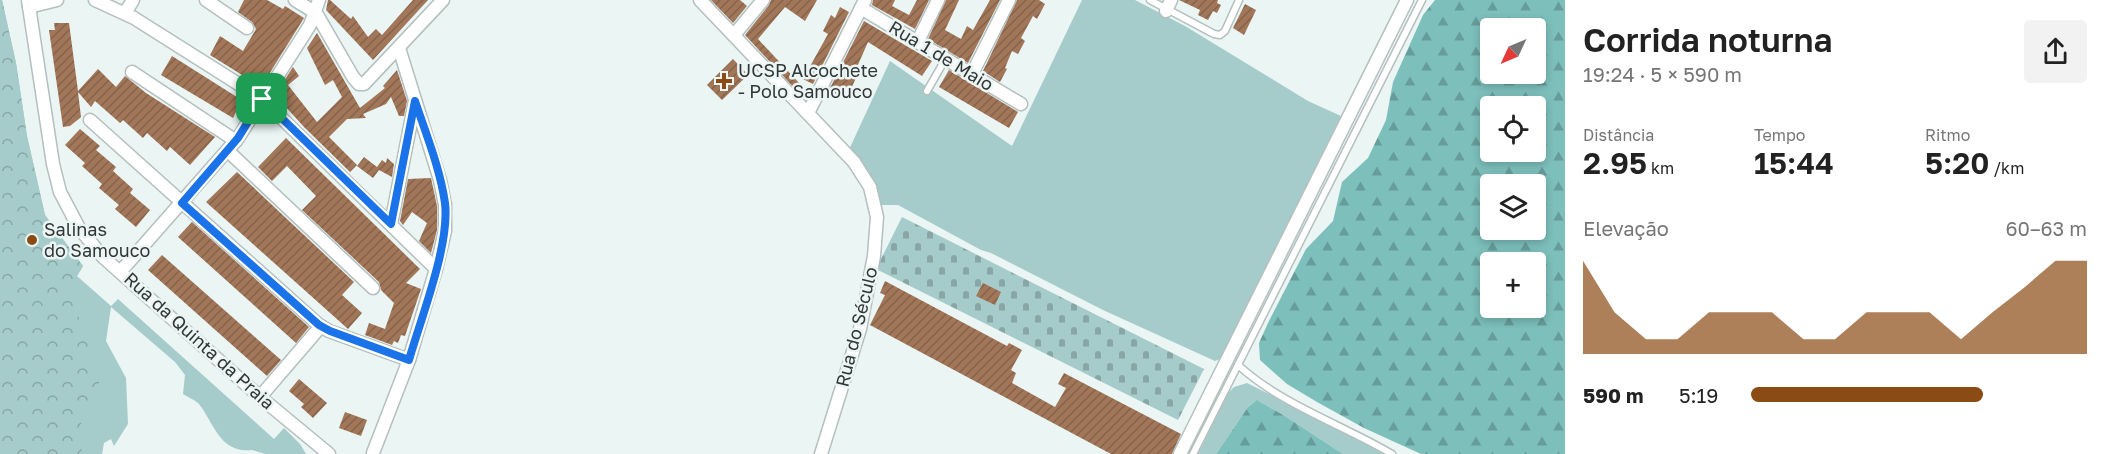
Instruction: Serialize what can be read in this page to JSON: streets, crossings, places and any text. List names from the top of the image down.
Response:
{
  "streets": {
    "street": ["Rua 1 de Maio", "Rua do Século", "Rua da Quinta da Praia"]
  },
  "places": {
    "health": ["UCSP Alcochete - Polo Samouco"],
    "other": ["Salinas do Samouco"]
  },
  "north": "bottom left",
  "page": {
    "heading": ["Corrida noturna", "19:24 · 5 × 590 m"],
    "map_buttons": "+",
    "stats": [
      ["Distância", "2.95 km"],
      ["Tempo", "15:44"],
      ["Ritmo", "5:20 /km"]
    ],
    "chart": ["Elevação", "60–63 m"],
    "list": [
      {
        "name": "590 m",
        "note": "5:19"
      }
    ]
  }
}
